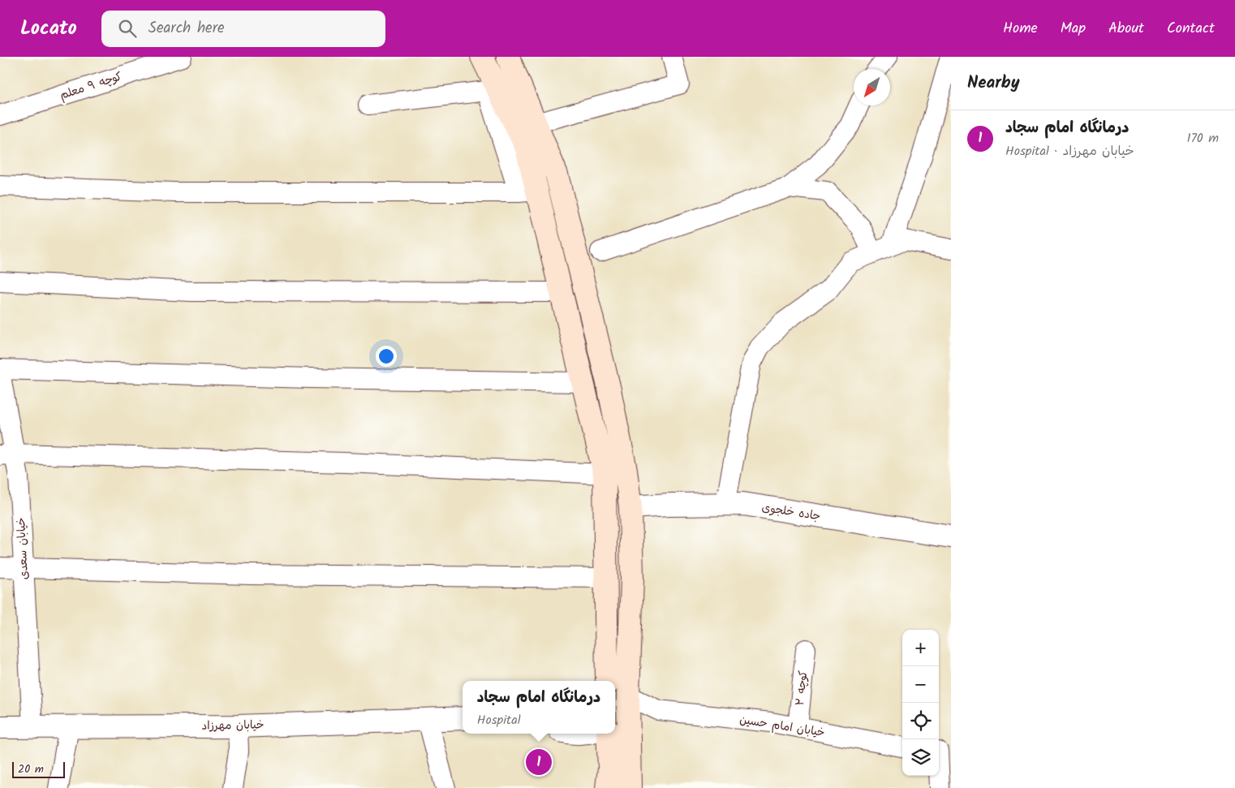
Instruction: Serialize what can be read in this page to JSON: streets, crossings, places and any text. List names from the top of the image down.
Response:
{
  "streets": {
    "street": [
      "کوچه ۹ معلم",
      "جاده خلجوی",
      "خیابان سعدی",
      "کوچه ۲",
      "خیابان مهرزاد",
      "خیابان امام حسین"
    ]
  },
  "crossings": [
    ["خیابان سعدی", "خیابان مهرزاد"],
    ["کوچه ۲", "خیابان امام حسین"]
  ],
  "scale_bar": "20 m",
  "north": "bottom left",
  "page": {
    "header": "Locato",
    "search": "Search here",
    "nav": [
      "Home",
      "Map",
      "About",
      "Contact"
    ],
    "heading": "Nearby",
    "list": [
      {
        "mark": "1",
        "name": "درمانگاه امام سجاد",
        "note": "Hospital · خیابان مهرزاد",
        "value": "170 m"
      }
    ],
    "map_buttons": ["+", "−"],
    "popup": ["درمانگاه امام سجاد", "Hospital"],
    "pins": "1",
    "scale": "20 m"
  }
}
